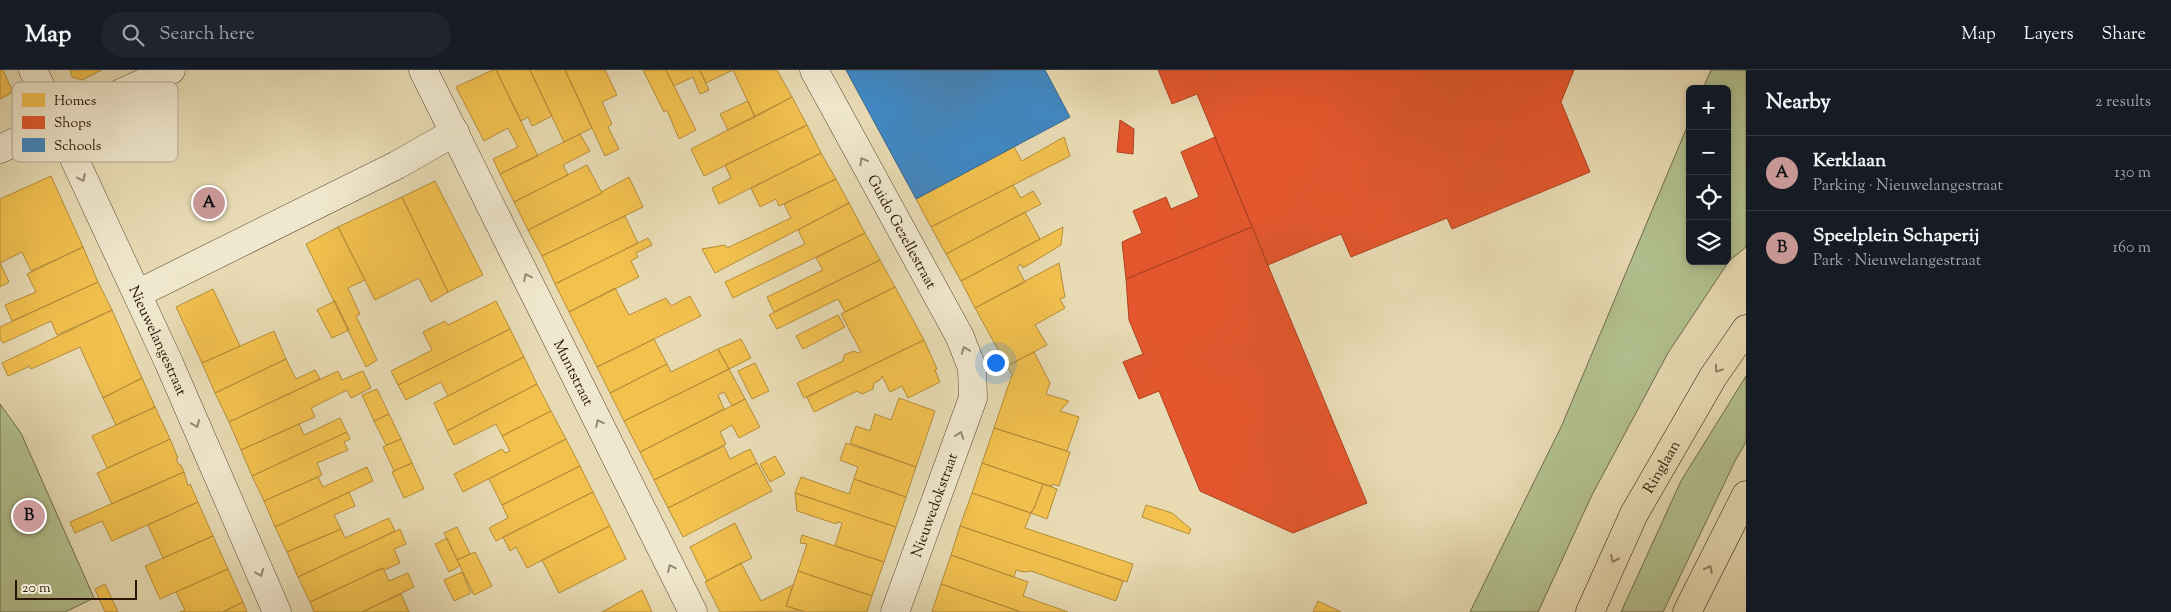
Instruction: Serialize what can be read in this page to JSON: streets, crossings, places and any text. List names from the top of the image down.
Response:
{
  "streets": {
    "main road": ["Ringlaan"],
    "street": [
      "Guido Gezellestraat",
      "Nieuwelangestraat",
      "Muntstraat",
      "Nieuwedokstraat"
    ]
  },
  "crossings": [
    ["Guido Gezellestraat", "Nieuwedokstraat"]
  ],
  "one_way": [
    "Guido Gezellestraat",
    "Nieuwelangestraat",
    "Muntstraat",
    "Nieuwedokstraat"
  ],
  "legend": ["Homes", "Shops", "Schools"],
  "scale_bar": "20 m",
  "page": {
    "header": "Map",
    "search": "Search here",
    "nav": ["Map", "Layers", "Share"],
    "heading": ["Nearby", "2 results"],
    "map_buttons": ["+", "−"],
    "list": [
      {
        "mark": "A",
        "name": "Kerklaan",
        "note": "Parking · Nieuwelangestraat",
        "value": "130 m"
      },
      {
        "mark": "B",
        "name": "Speelplein Schaperij",
        "note": "Park · Nieuwelangestraat",
        "value": "160 m"
      }
    ],
    "pins": ["A", "B"],
    "scale": "20 m"
  }
}
